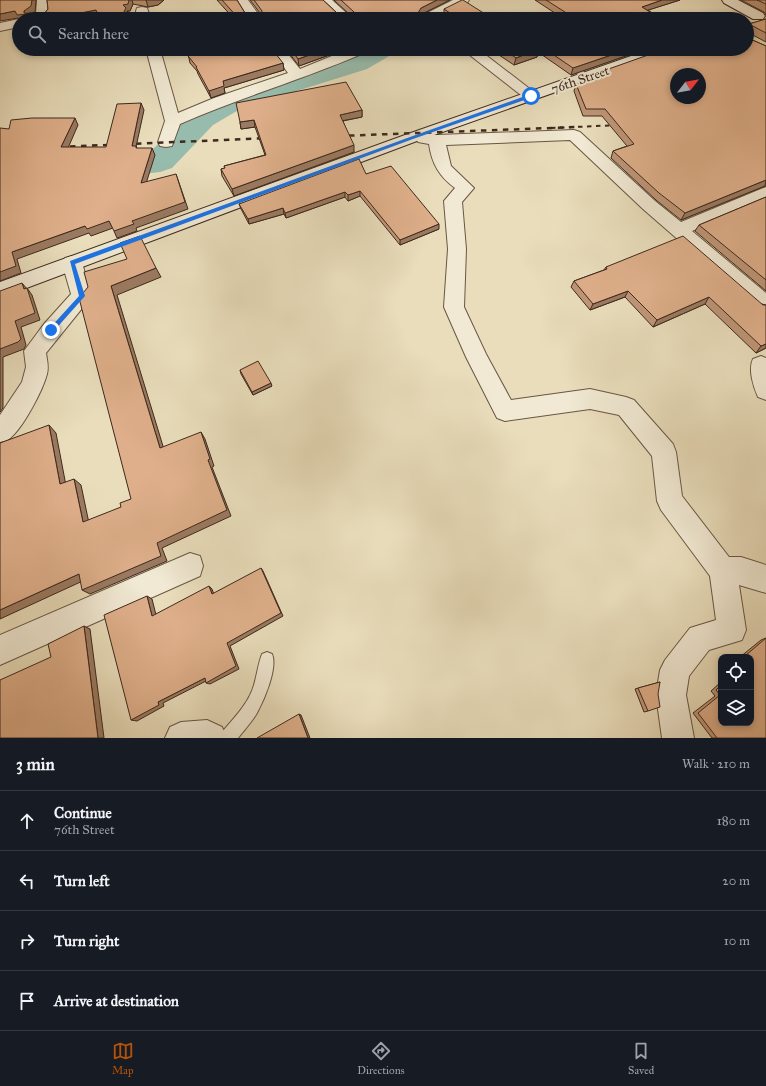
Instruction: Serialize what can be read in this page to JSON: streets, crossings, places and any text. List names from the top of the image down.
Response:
{
  "streets": {
    "street": ["76th Street"]
  },
  "north": "top right",
  "page": {
    "search": "Search here",
    "heading": ["3 min", "Walk · 210 m"],
    "list": [
      ["Continue", "76th Street", "180 m"],
      ["Turn left", "20 m"],
      ["Turn right", "10 m"],
      "Arrive at destination"
    ],
    "nav": ["Map", "Directions", "Saved"]
  }
}
